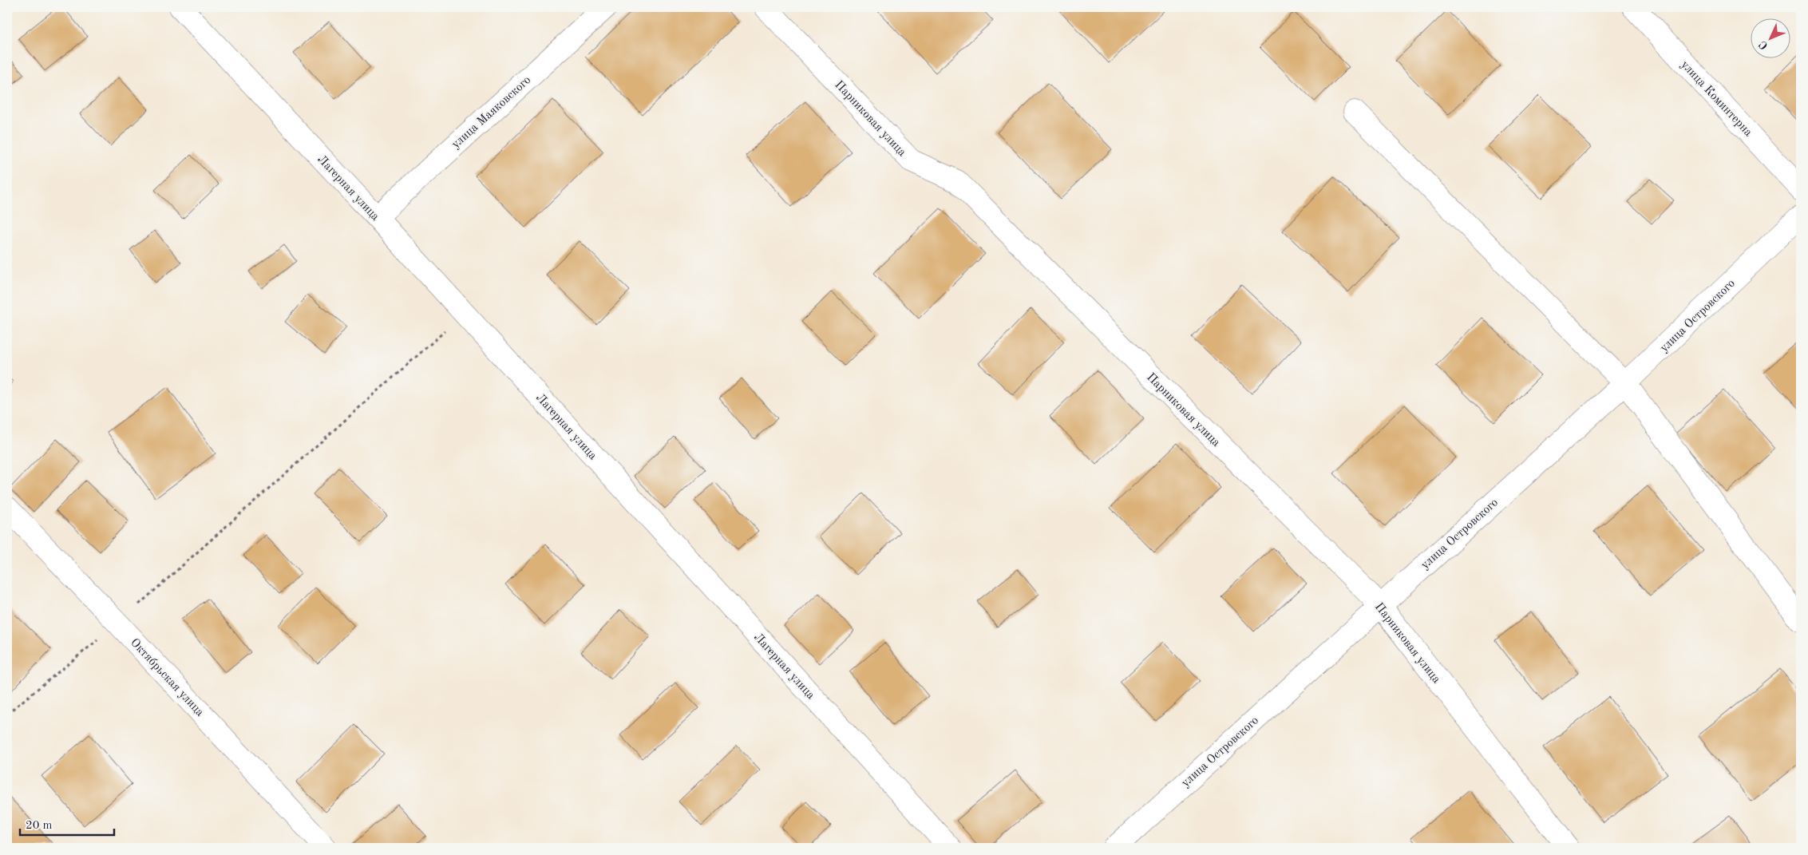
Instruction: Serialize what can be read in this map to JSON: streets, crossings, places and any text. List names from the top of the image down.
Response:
{
  "streets": {
    "street": [
      "улица Коминтерна",
      "улица Маяковского",
      "Парниковая улица",
      "Лагерная улица",
      "улица Островского",
      "Октябрьская улица"
    ]
  },
  "crossings": [
    ["улица Маяковского", "Лагерная улица"],
    ["Парниковая улица", "улица Островского"]
  ],
  "scale_bar": "20 m",
  "north": "bottom left"
}
